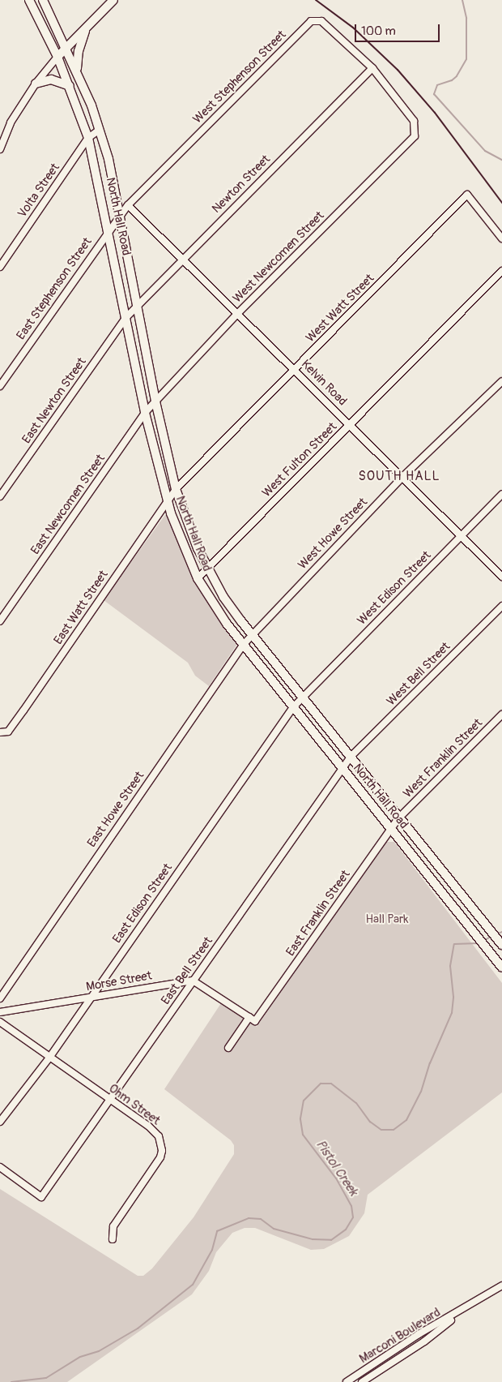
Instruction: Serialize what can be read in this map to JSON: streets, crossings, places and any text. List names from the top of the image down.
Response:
{
  "streets": {
    "main road": ["North Hall Road"],
    "street": [
      "West Stephenson Street",
      "Newton Street",
      "Volta Street",
      "West Newcomen Street",
      "East Stephenson Street",
      "West Watt Street",
      "Kelvin Road",
      "East Newton Street",
      "West Fulton Street",
      "East Newcomen Street",
      "West Howe Street",
      "West Edison Street",
      "East Watt Street",
      "West Bell Street",
      "West Franklin Street",
      "East Howe Street",
      "East Edison Street",
      "East Franklin Street",
      "East Bell Street",
      "Morse Street",
      "Ohm Street",
      "Marconi Boulevard"
    ]
  },
  "crossings": [
    ["West Stephenson Street", "Newton Street"],
    ["West Stephenson Street", "West Newcomen Street"],
    ["West Stephenson Street", "East Stephenson Street"],
    ["West Stephenson Street", "Kelvin Road"],
    ["Newton Street", "North Hall Road"],
    ["Newton Street", "Kelvin Road"],
    ["Newton Street", "East Newton Street"],
    ["Volta Street", "North Hall Road"],
    ["North Hall Road", "West Newcomen Street"],
    ["North Hall Road", "East Stephenson Street"],
    ["North Hall Road", "West Watt Street"],
    ["North Hall Road", "East Newton Street"],
    ["North Hall Road", "West Fulton Street"],
    ["North Hall Road", "East Newcomen Street"],
    ["North Hall Road", "West Howe Street"],
    ["North Hall Road", "West Edison Street"],
    ["North Hall Road", "East Watt Street"],
    ["North Hall Road", "West Bell Street"],
    ["North Hall Road", "West Franklin Street"],
    ["North Hall Road", "East Howe Street"],
    ["North Hall Road", "East Edison Street"],
    ["North Hall Road", "East Franklin Street"],
    ["North Hall Road", "East Bell Street"],
    ["West Newcomen Street", "Kelvin Road"],
    ["West Newcomen Street", "East Newcomen Street"],
    ["East Stephenson Street", "Kelvin Road"],
    ["West Watt Street", "Kelvin Road"],
    ["West Watt Street", "East Watt Street"],
    ["Kelvin Road", "West Fulton Street"],
    ["Kelvin Road", "West Howe Street"],
    ["Kelvin Road", "West Edison Street"],
    ["West Howe Street", "East Howe Street"],
    ["West Edison Street", "East Edison Street"],
    ["West Bell Street", "East Bell Street"],
    ["West Franklin Street", "East Franklin Street"],
    ["East Edison Street", "Morse Street"],
    ["East Edison Street", "Ohm Street"],
    ["East Bell Street", "Morse Street"],
    ["East Bell Street", "Ohm Street"]
  ],
  "districts": ["SOUTH HALL"],
  "water": ["Pistol Creek"],
  "parks": ["Hall Park"],
  "scale_bar": "100 m"
}
